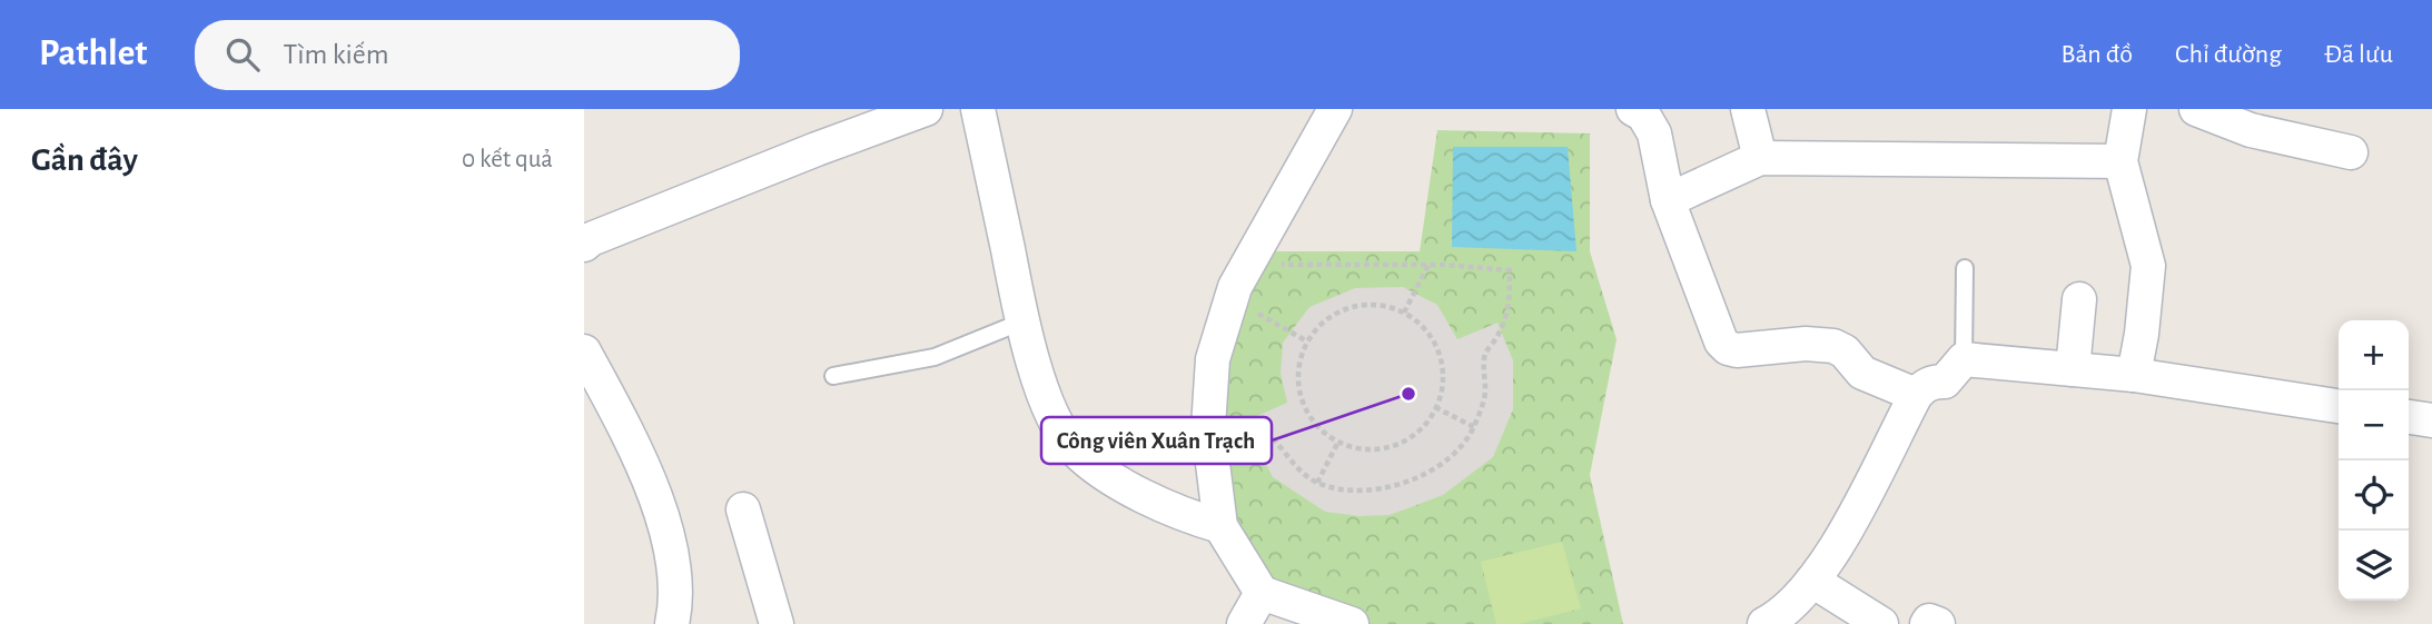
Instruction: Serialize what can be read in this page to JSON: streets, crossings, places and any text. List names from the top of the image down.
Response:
{
  "places": ["Công viên Xuân Trạch"],
  "page": {
    "header": "Pathlet",
    "search": "Tìm kiếm",
    "nav": ["Bản đồ", "Chỉ đường", "Đã lưu"],
    "heading": ["Gần đây", "0 kết quả"],
    "map_buttons": ["+", "−"]
  }
}
